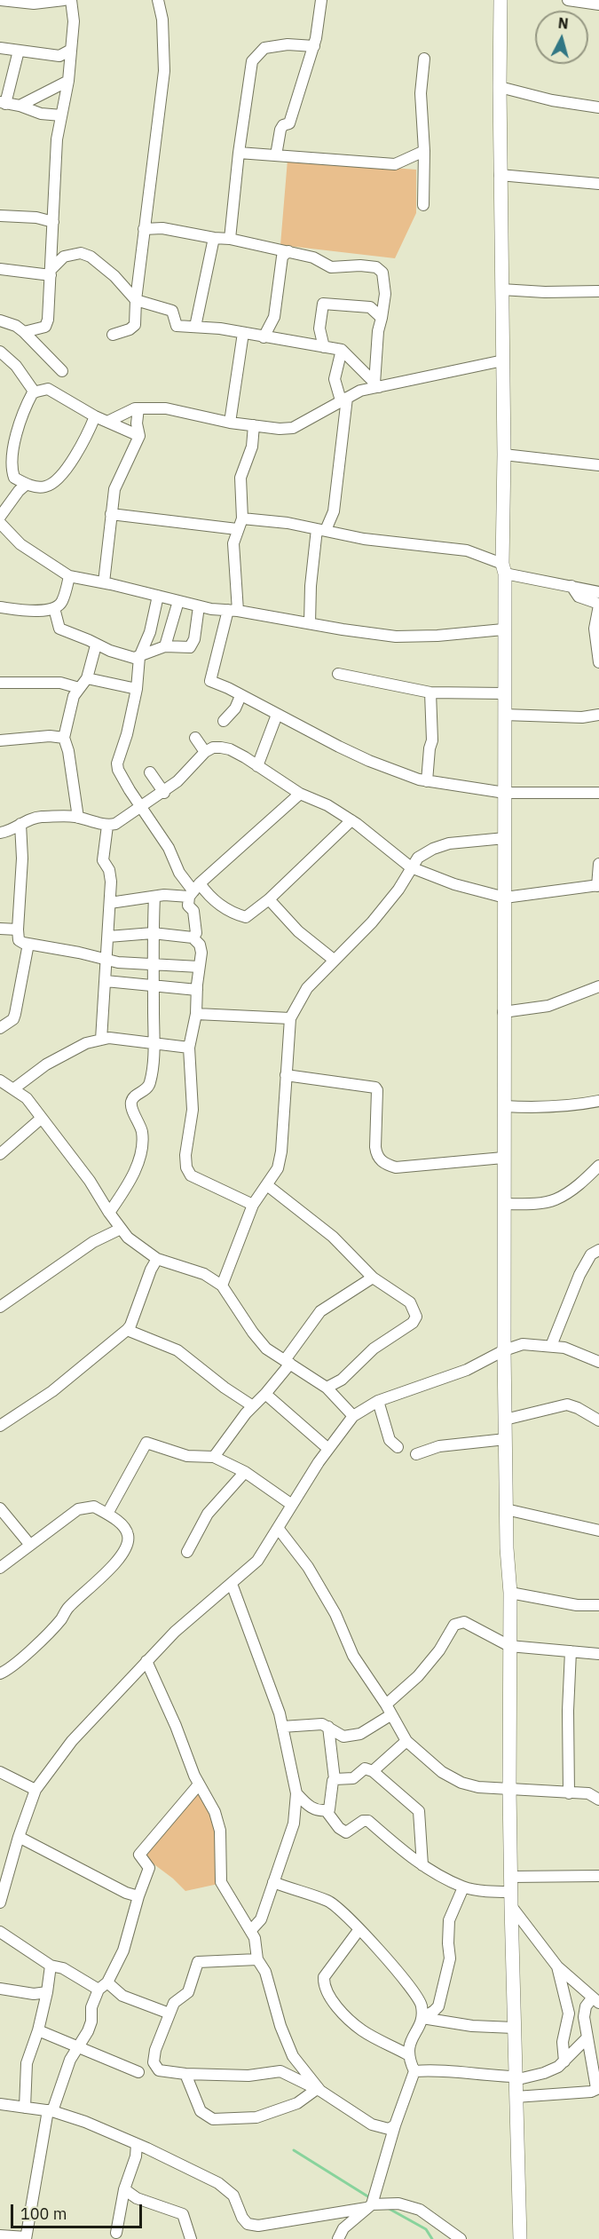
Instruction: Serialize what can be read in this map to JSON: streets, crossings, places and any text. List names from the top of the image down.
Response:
{
  "scale_bar": "100 m",
  "north": "top"
}
